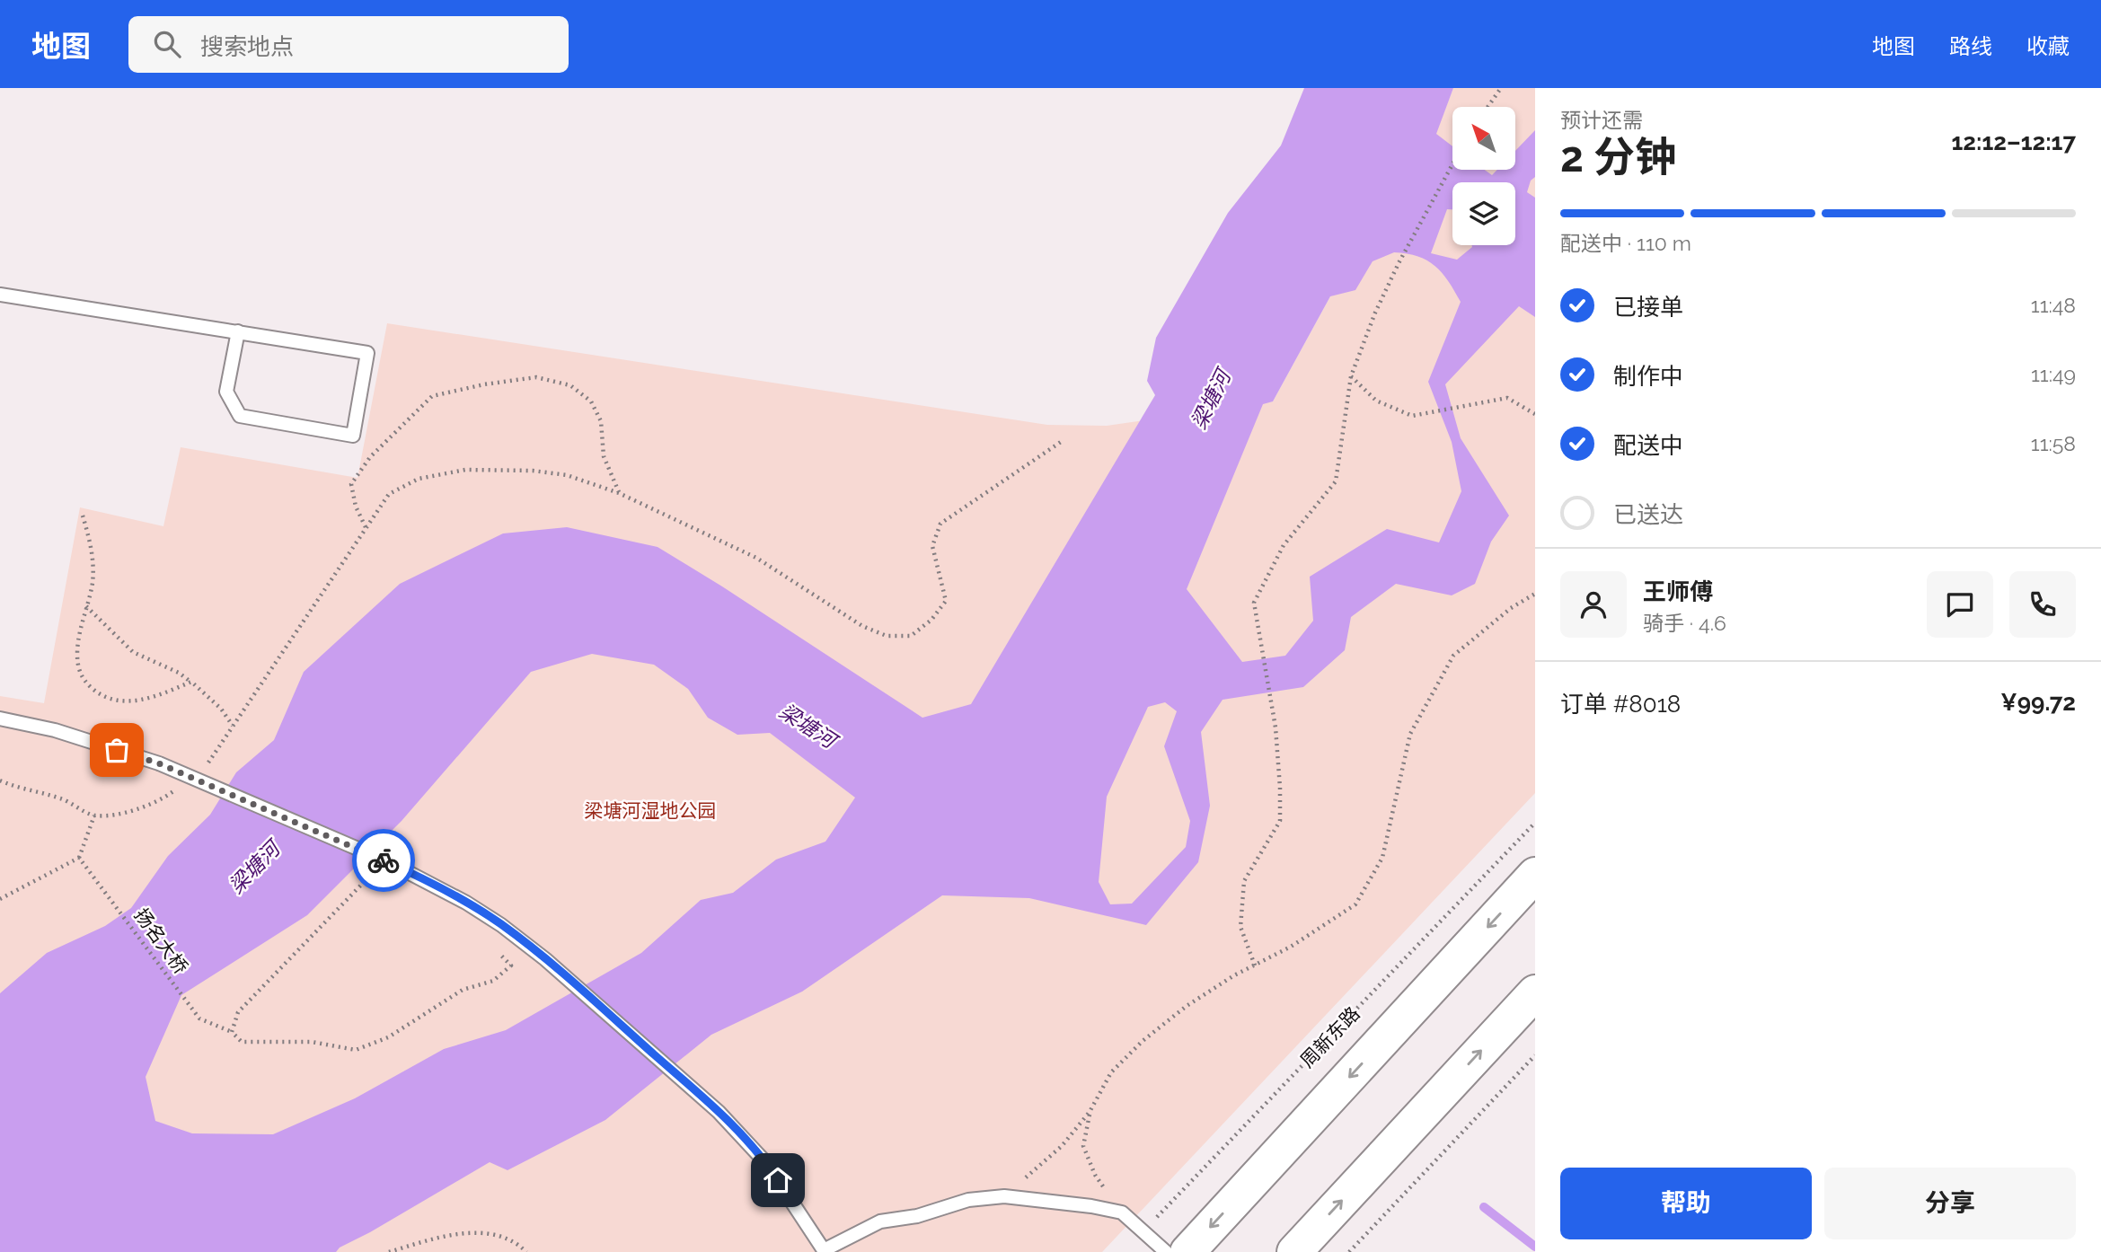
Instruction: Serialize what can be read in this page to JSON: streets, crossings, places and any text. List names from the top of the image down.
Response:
{
  "streets": {
    "path": ["扬名大桥", "周新东路"]
  },
  "water": ["梁塘河"],
  "parks": ["梁塘河湿地公园"],
  "north": "top left",
  "page": {
    "header": "地图",
    "search": "搜索地点",
    "nav": ["地图", "路线", "收藏"],
    "heading": ["2 分钟", "预计还需", "12:12–12:17"],
    "panel": [
      "王师傅",
      "骑手 · 4.6",
      "订单 #8018",
      "¥99.72"
    ],
    "bar": "配送中 · 110 m",
    "list": [
      ["已接单", "11:48"],
      ["制作中", "11:49"],
      ["配送中", "11:58"],
      "已送达"
    ],
    "buttons": ["帮助", "分享"]
  }
}
